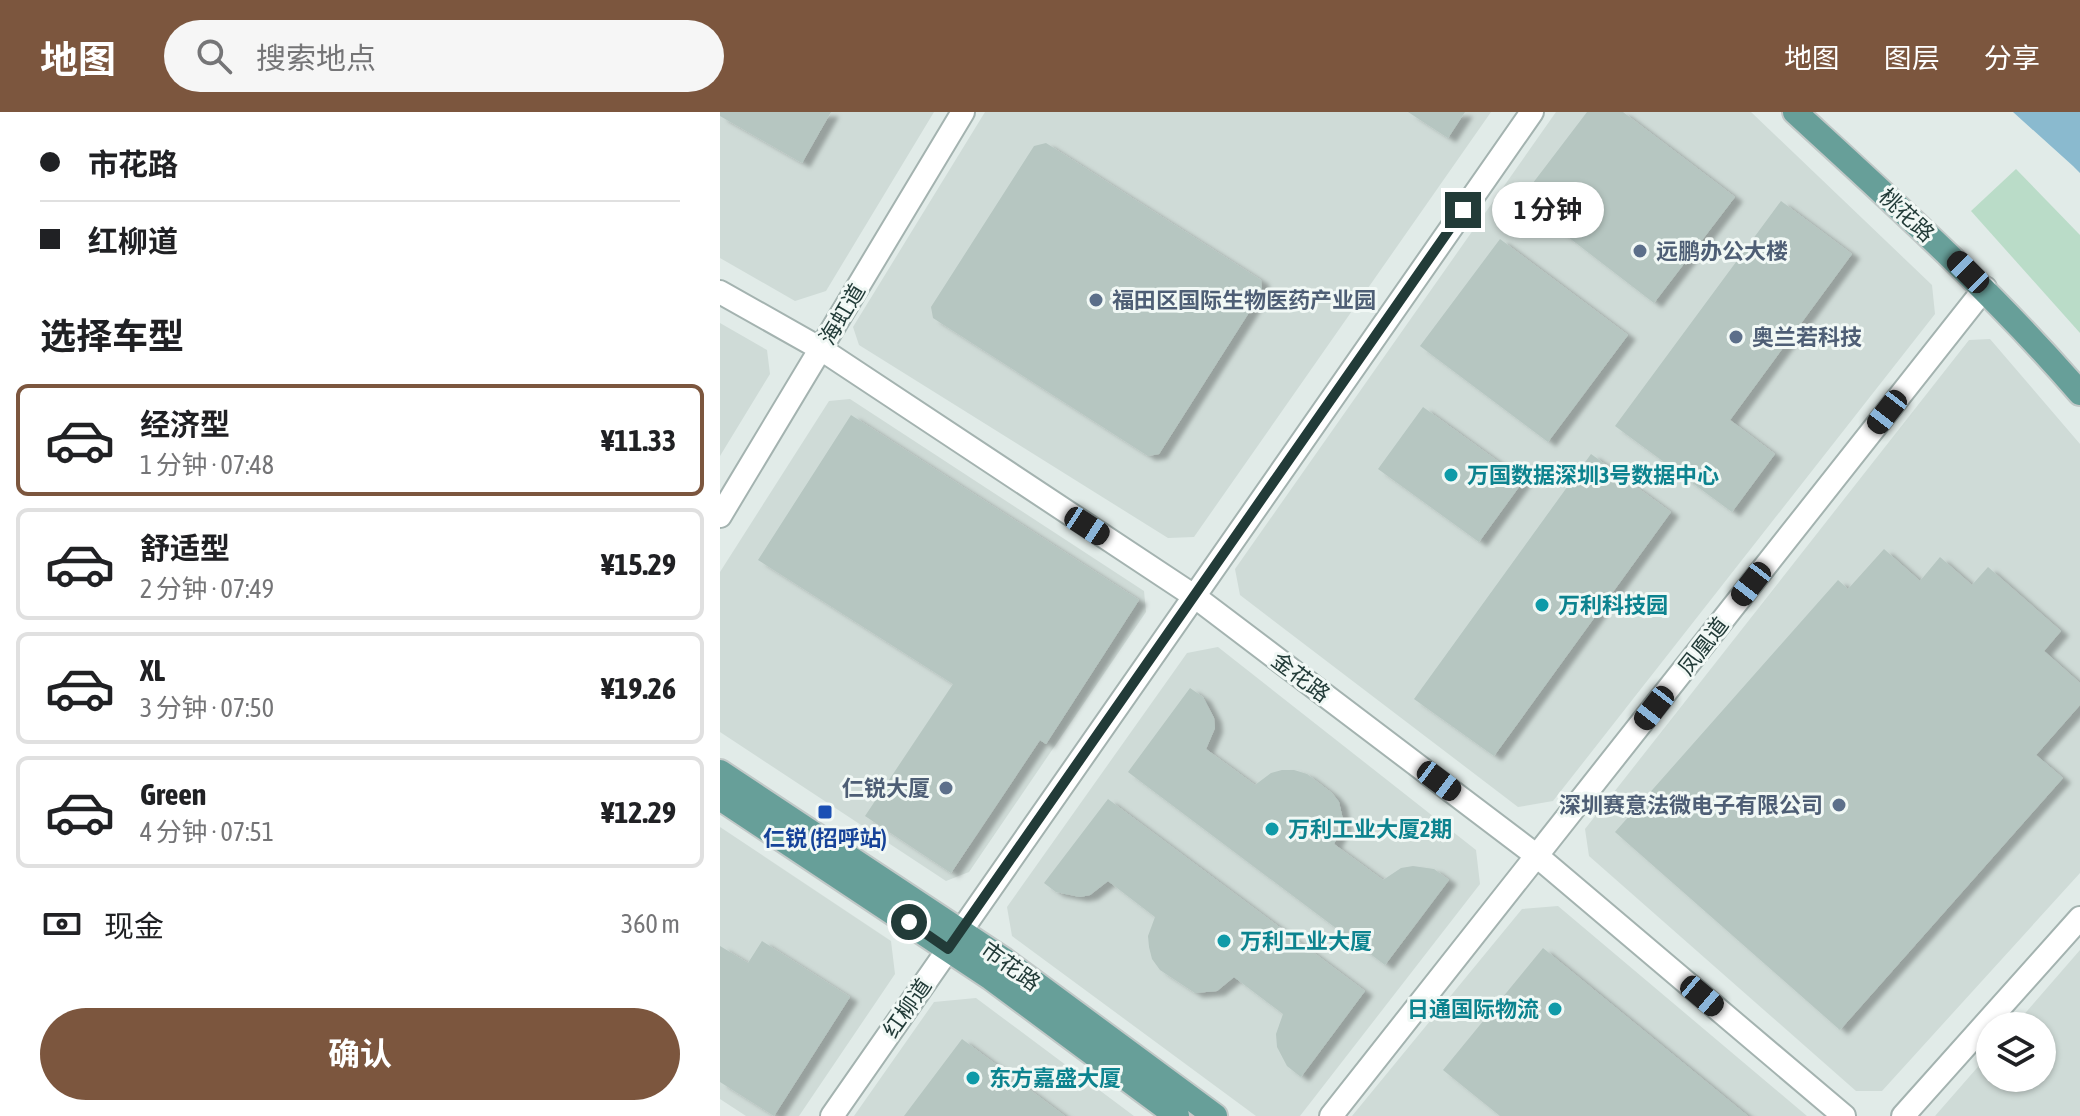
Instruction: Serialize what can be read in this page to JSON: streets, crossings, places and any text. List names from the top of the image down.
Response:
{
  "streets": {
    "main road": ["桃花路", "市花路"],
    "street": [
      "海虹道",
      "凤凰道",
      "金花路",
      "红柳道"
    ]
  },
  "crossings": [
    ["桃花路", "凤凰道"],
    ["海虹道", "金花路"],
    ["凤凰道", "金花路"],
    ["金花路", "红柳道"],
    ["市花路", "红柳道"]
  ],
  "places": {
    "other": [
      "远鹏办公大楼",
      "福田区国际生物医药产业园",
      "奥兰若科技",
      "万国数据深圳3号数据中心",
      "万利科技园",
      "仁锐大厦",
      "深圳赛意法微电子有限公司",
      "万利工业大厦2期",
      "万利工业大厦",
      "日通国际物流",
      "东方嘉盛大厦"
    ],
    "transit": ["仁锐 (招呼站)"]
  },
  "page": {
    "header": "地图",
    "search": "搜索地点",
    "nav": ["地图", "图层", "分享"],
    "banner": ["市花路", "红柳道"],
    "bubble": "1 分钟",
    "heading": "选择车型",
    "list": [
      {
        "name": "经济型",
        "note": "1 分钟 · 07:48",
        "value": "¥11.33"
      },
      {
        "name": "舒适型",
        "note": "2 分钟 · 07:49",
        "value": "¥15.29"
      },
      {
        "name": "XL",
        "note": "3 分钟 · 07:50",
        "value": "¥19.26"
      },
      {
        "name": "Green",
        "note": "4 分钟 · 07:51",
        "value": "¥12.29"
      }
    ],
    "pay": ["现金", "360 m"],
    "buttons": "确认"
  }
}
